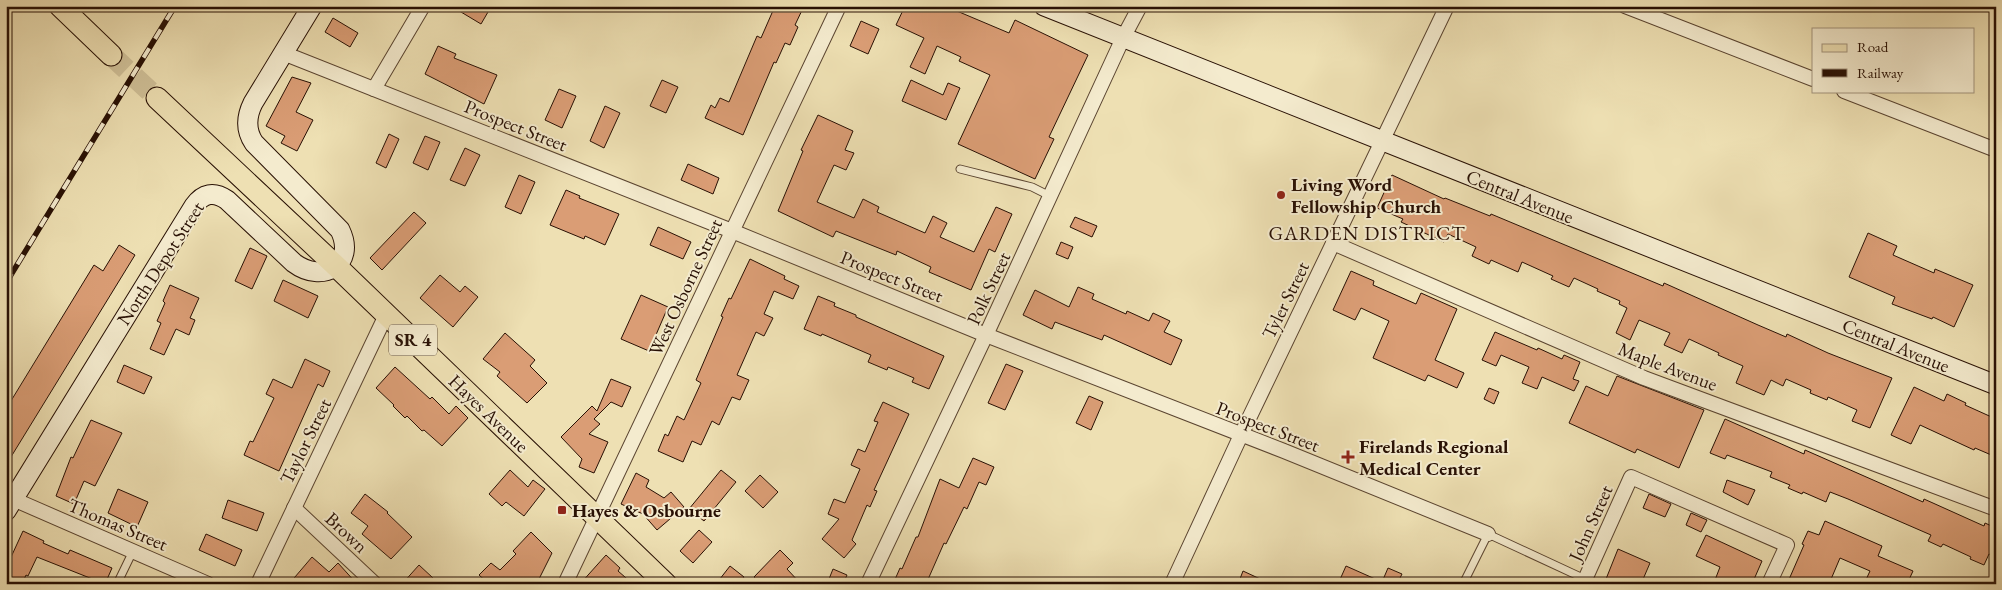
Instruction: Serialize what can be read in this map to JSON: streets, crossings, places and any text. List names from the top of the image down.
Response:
{
  "streets": {
    "main road": ["SR 4", "Hayes Avenue"],
    "street": [
      "Prospect Street",
      "Central Avenue",
      "North Depot Street",
      "West Osborne Street",
      "Polk Street",
      "Tyler Street",
      "Maple Avenue",
      "Taylor Street",
      "John Street",
      "Thomas Street",
      "Brown"
    ]
  },
  "crossings": [
    ["Prospect Street", "West Osborne Street"],
    ["Prospect Street", "Polk Street"],
    ["Prospect Street", "Tyler Street"],
    ["Central Avenue", "Polk Street"],
    ["Central Avenue", "Tyler Street"],
    ["North Depot Street", "Hayes Avenue"],
    ["North Depot Street", "Thomas Street"],
    ["West Osborne Street", "Hayes Avenue"],
    ["Tyler Street", "Maple Avenue"],
    ["Hayes Avenue", "Taylor Street"],
    ["Taylor Street", "Brown"]
  ],
  "districts": ["GARDEN DISTRICT"],
  "places": {
    "other": ["Living Word Fellowship Church"],
    "health": ["Firelands Regional Medical Center"],
    "transit": ["Hayes & Osbourne"]
  },
  "legend": ["Road", "Railway"]
}
